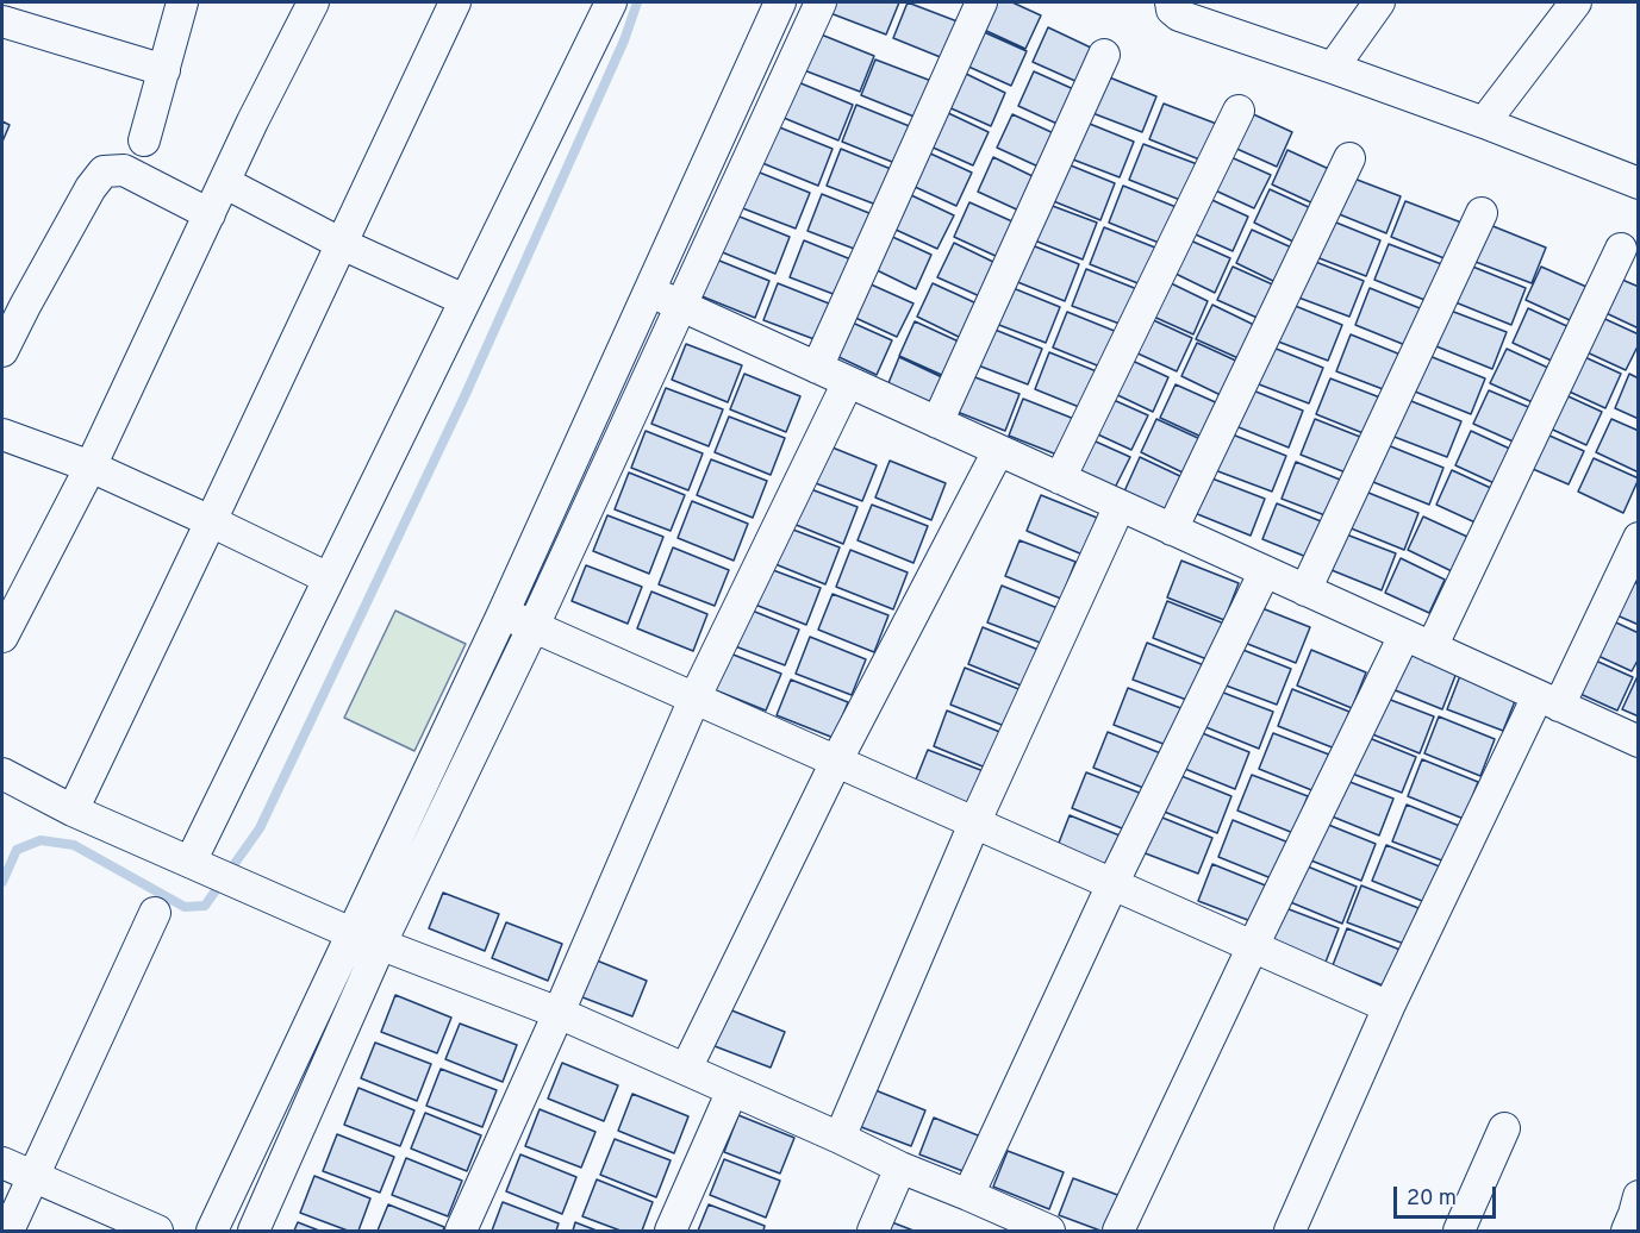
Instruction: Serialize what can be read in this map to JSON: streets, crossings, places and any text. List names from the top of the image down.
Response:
{
  "scale_bar": "20 m"
}
